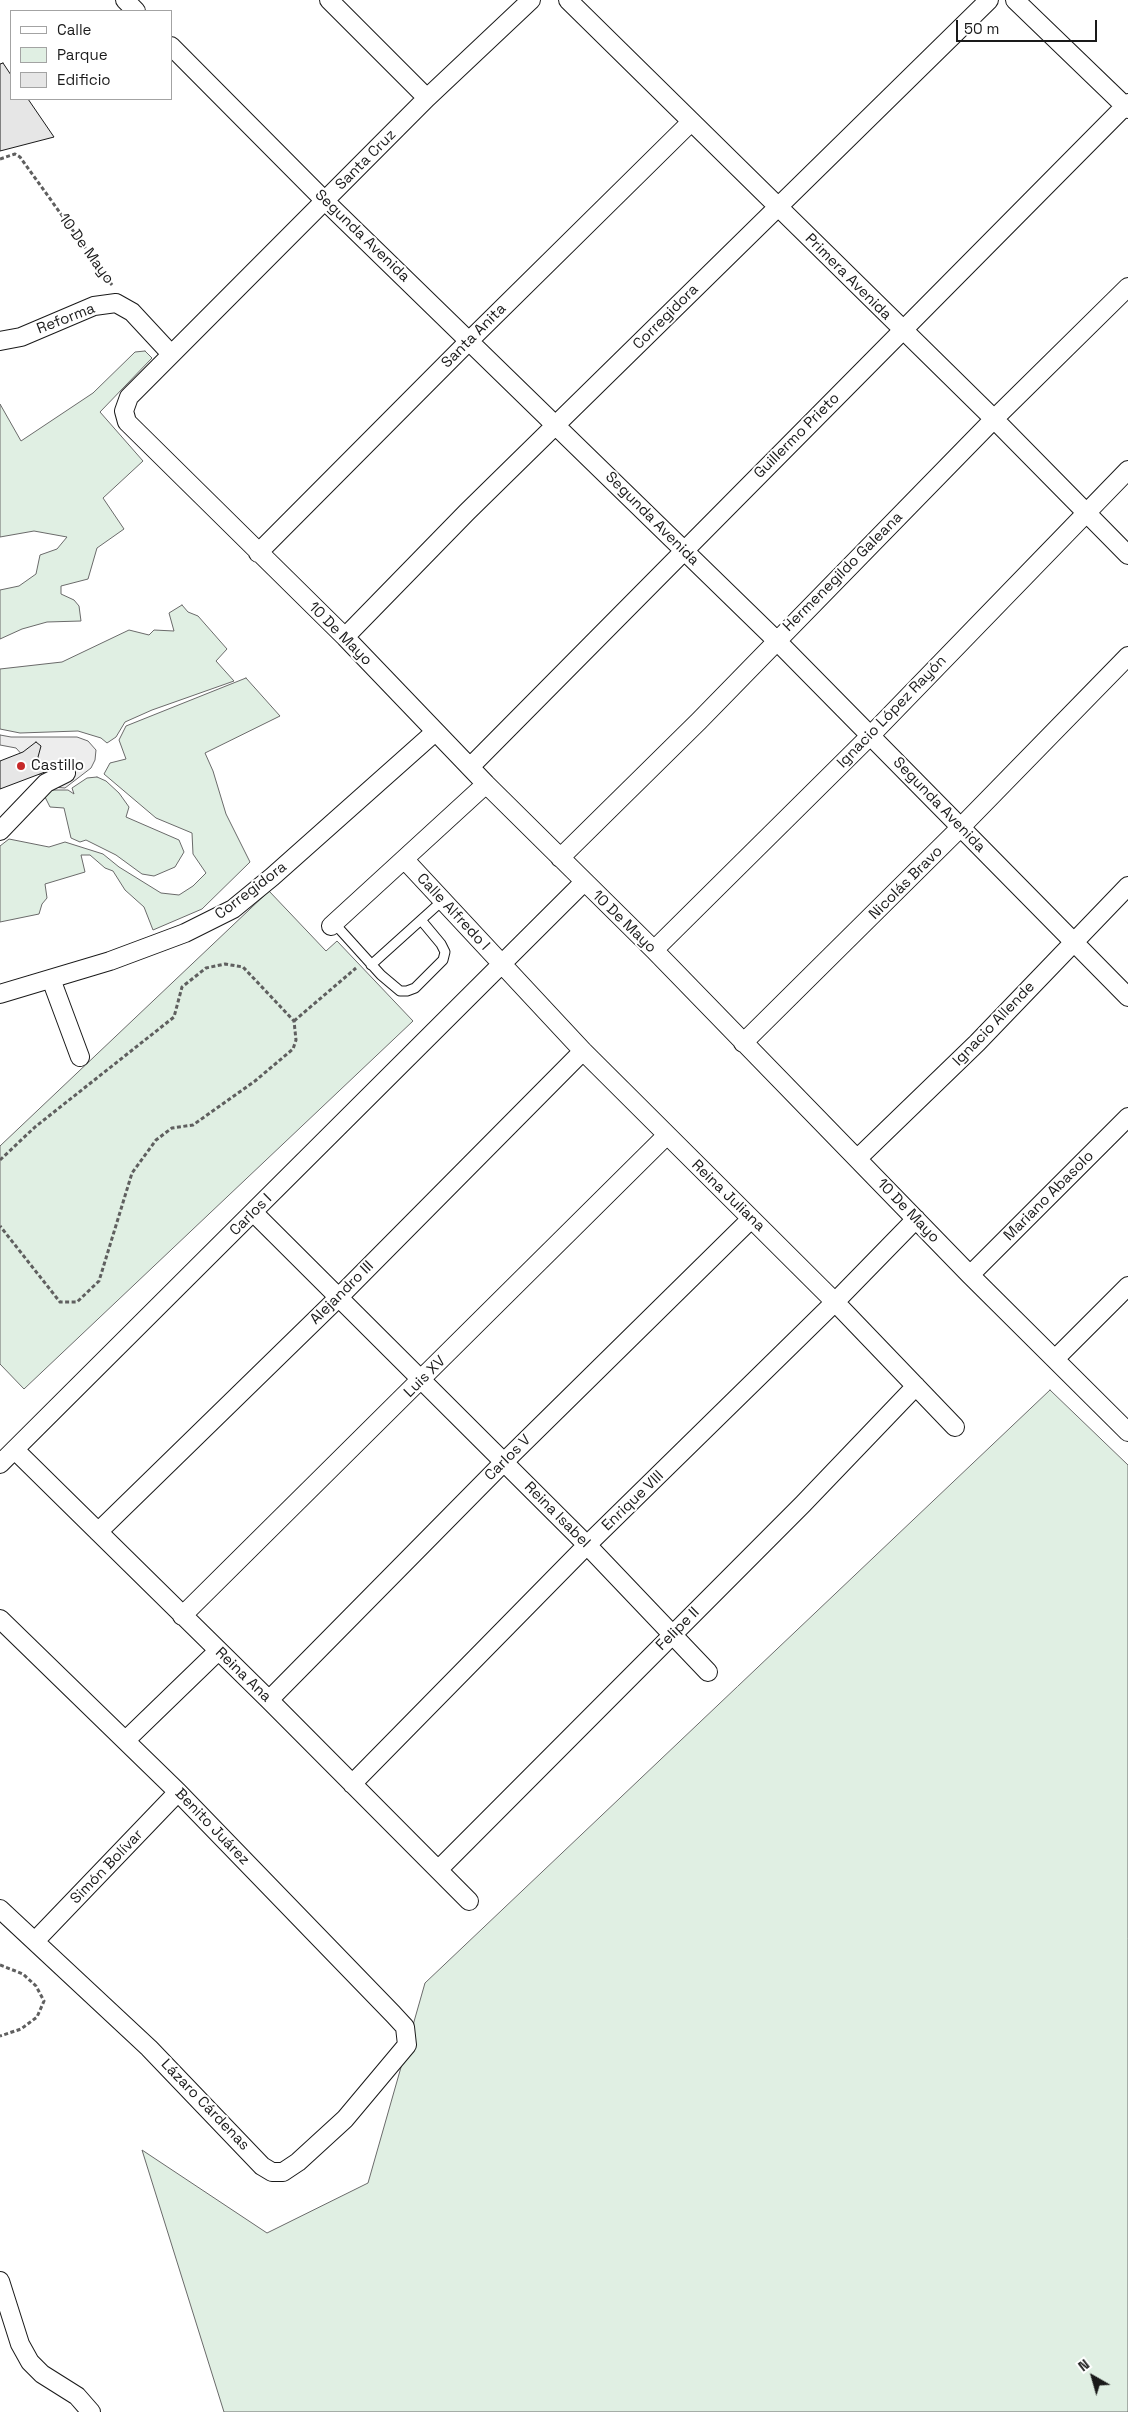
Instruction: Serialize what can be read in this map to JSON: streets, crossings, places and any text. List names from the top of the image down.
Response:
{
  "streets": {
    "street": [
      "Santa Cruz",
      "Segunda Avenida",
      "10 De Mayo",
      "Primera Avenida",
      "Corregidora",
      "Reforma",
      "Santa Anita",
      "Guillermo Prieto",
      "Hermenegildo Galeana",
      "Ignacio López Rayón",
      "Nicolás Bravo",
      "Calle Alfredo I",
      "Ignacio Allende",
      "Reina Juliana",
      "Mariano Abasolo",
      "Carlos I",
      "Alejandro III",
      "Luis XV",
      "Carlos V",
      "Enrique VIII",
      "Reina Isabel",
      "Felipe II",
      "Reina Ana",
      "Benito Juárez",
      "Simón Bolívar",
      "Lázaro Cárdenas"
    ]
  },
  "crossings": [
    ["Santa Cruz", "Segunda Avenida"],
    ["Santa Cruz", "10 De Mayo"],
    ["Santa Cruz", "Reforma"],
    ["Segunda Avenida", "Corregidora"],
    ["Segunda Avenida", "Santa Anita"],
    ["Segunda Avenida", "Guillermo Prieto"],
    ["Segunda Avenida", "Hermenegildo Galeana"],
    ["Segunda Avenida", "Ignacio López Rayón"],
    ["Segunda Avenida", "Nicolás Bravo"],
    ["Segunda Avenida", "Ignacio Allende"],
    ["10 De Mayo", "Corregidora"],
    ["10 De Mayo", "Santa Anita"],
    ["10 De Mayo", "Guillermo Prieto"],
    ["10 De Mayo", "Hermenegildo Galeana"],
    ["10 De Mayo", "Ignacio López Rayón"],
    ["10 De Mayo", "Nicolás Bravo"],
    ["10 De Mayo", "Calle Alfredo I"],
    ["10 De Mayo", "Ignacio Allende"],
    ["10 De Mayo", "Mariano Abasolo"],
    ["10 De Mayo", "Carlos I"],
    ["10 De Mayo", "Enrique VIII"],
    ["Primera Avenida", "Corregidora"],
    ["Primera Avenida", "Santa Anita"],
    ["Primera Avenida", "Guillermo Prieto"],
    ["Primera Avenida", "Hermenegildo Galeana"],
    ["Primera Avenida", "Ignacio López Rayón"],
    ["Calle Alfredo I", "Reina Juliana"],
    ["Calle Alfredo I", "Carlos I"],
    ["Reina Juliana", "Carlos I"],
    ["Reina Juliana", "Alejandro III"],
    ["Reina Juliana", "Luis XV"],
    ["Reina Juliana", "Carlos V"],
    ["Reina Juliana", "Enrique VIII"],
    ["Reina Juliana", "Felipe II"],
    ["Carlos I", "Reina Isabel"],
    ["Carlos I", "Reina Ana"],
    ["Alejandro III", "Reina Isabel"],
    ["Alejandro III", "Reina Ana"],
    ["Luis XV", "Reina Isabel"],
    ["Luis XV", "Reina Ana"],
    ["Carlos V", "Reina Isabel"],
    ["Carlos V", "Reina Ana"],
    ["Enrique VIII", "Reina Isabel"],
    ["Enrique VIII", "Reina Ana"],
    ["Reina Isabel", "Felipe II"],
    ["Felipe II", "Reina Ana"],
    ["Benito Juárez", "Simón Bolívar"],
    ["Benito Juárez", "Lázaro Cárdenas"],
    ["Simón Bolívar", "Lázaro Cárdenas"]
  ],
  "places": ["Castillo"],
  "legend": ["Calle", "Parque", "Edificio"],
  "scale_bar": "50 m",
  "north": "top left"
}
